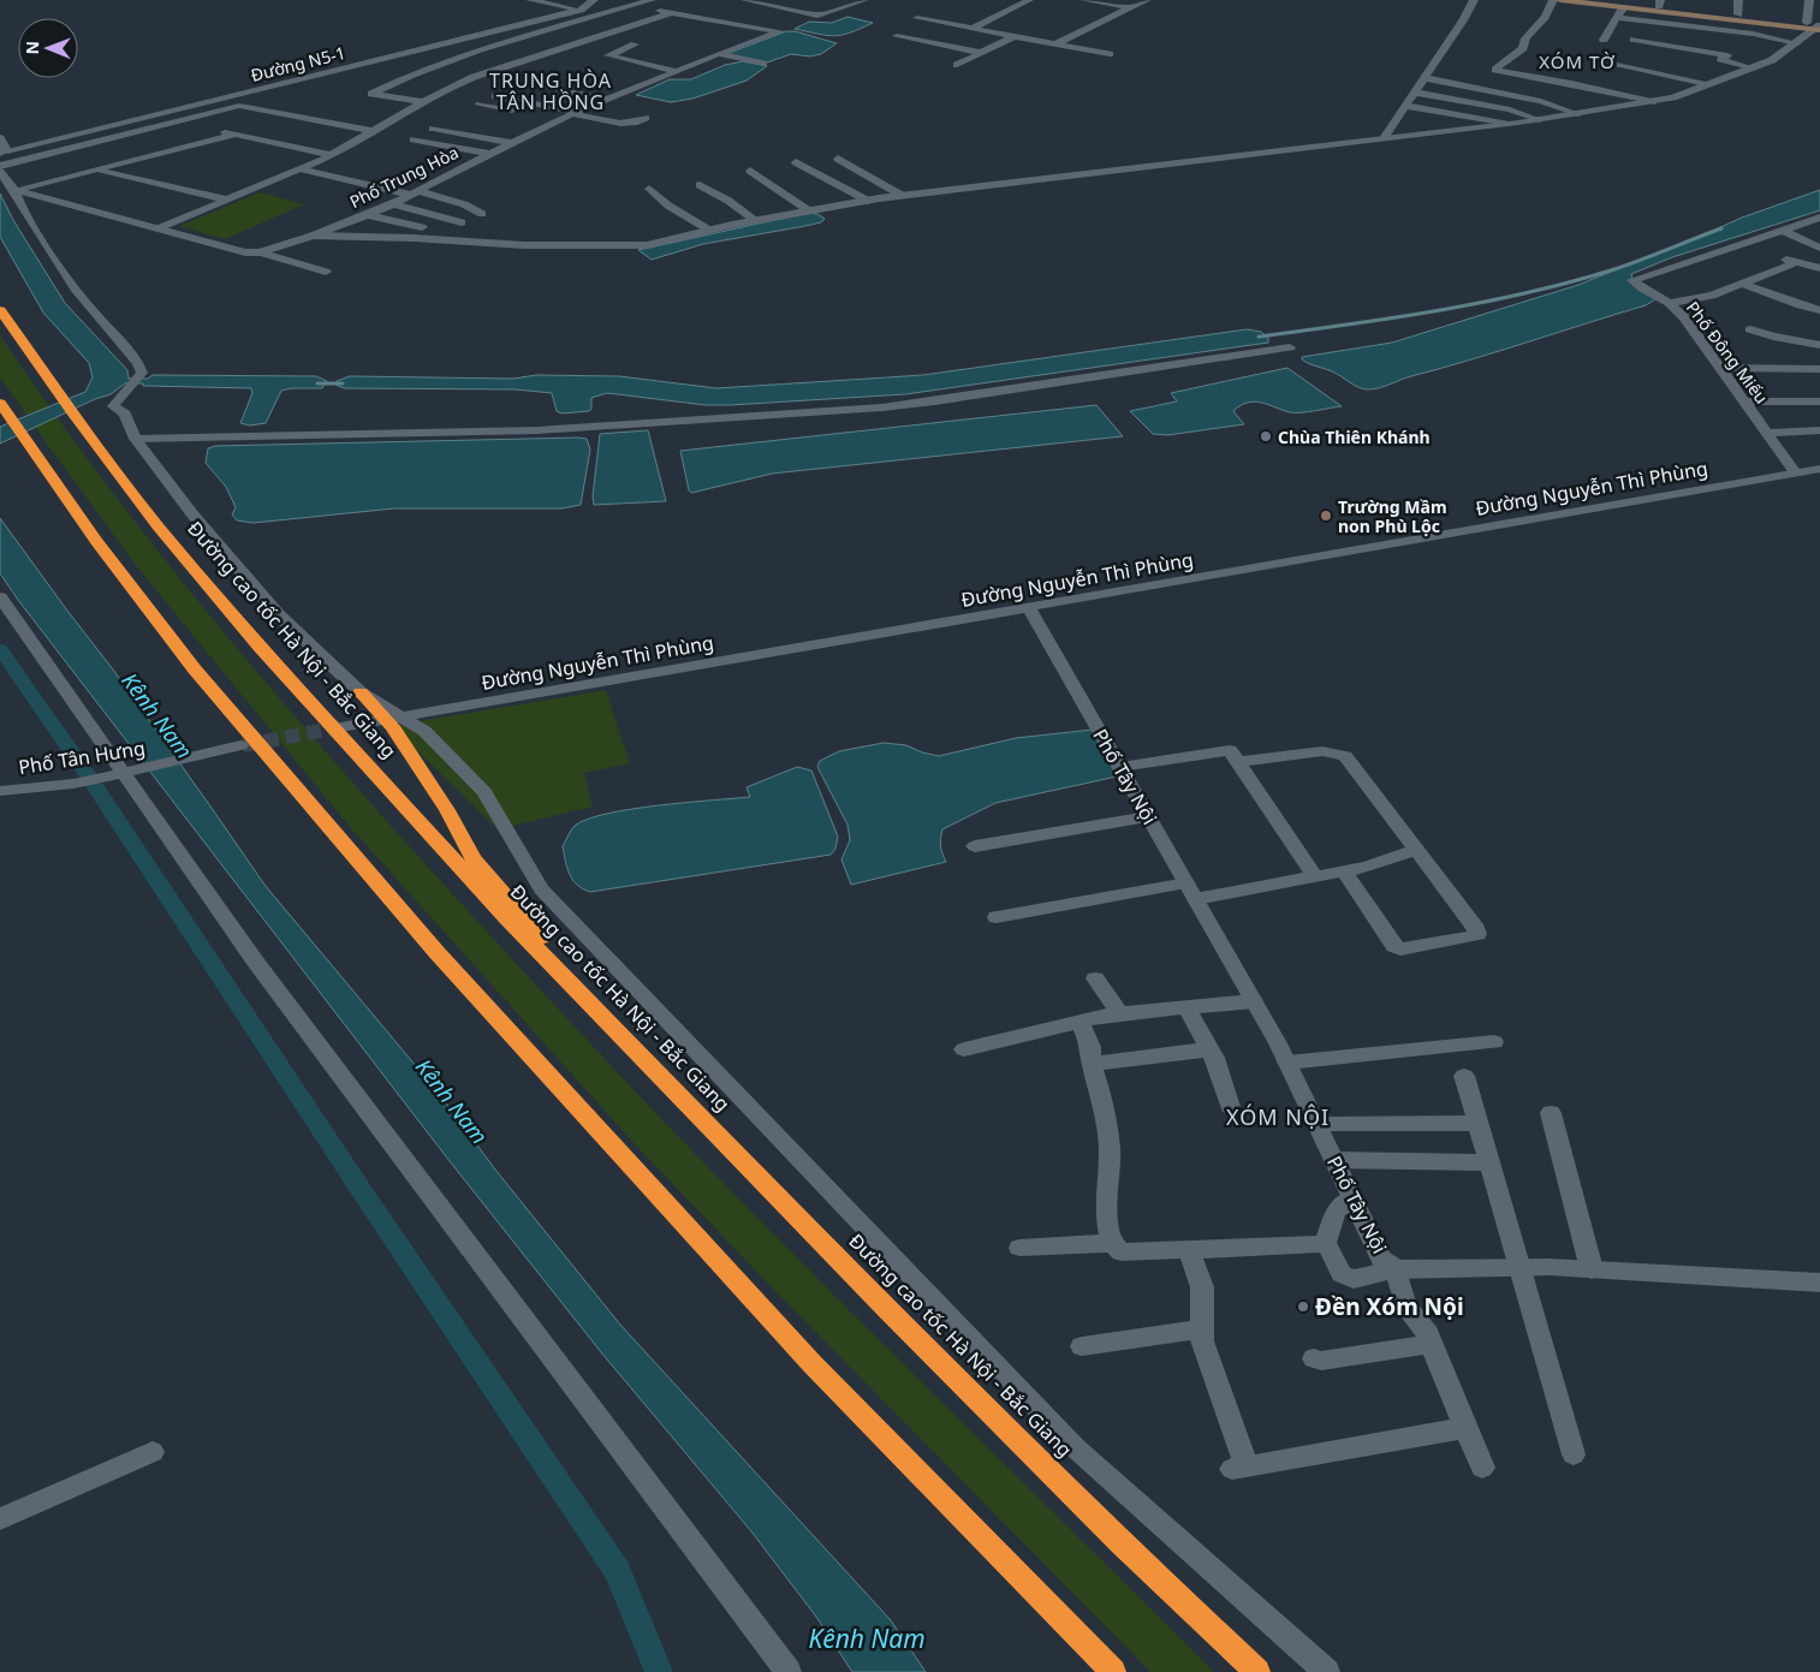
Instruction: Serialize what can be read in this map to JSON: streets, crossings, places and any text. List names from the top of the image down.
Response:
{
  "streets": {
    "highway": ["Đường cao tốc Hà Nội - Bắc Giang"],
    "street": [
      "Đường N5-1",
      "Phố Trung Hòa",
      "Phố Đông Miếu",
      "Đường Nguyễn Thì Phùng",
      "Phố Tân Hưng",
      "Phố Tây Nội"
    ]
  },
  "crossings": [
    ["Phố Đông Miếu", "Đường Nguyễn Thì Phùng"],
    ["Đường Nguyễn Thì Phùng", "Phố Tây Nội"]
  ],
  "districts": ["XÓM TỜ", "TRUNG HÒA TÂN HỒNG", "XÓM NỘI"],
  "water": ["Kênh Nam"],
  "places": ["Chùa Thiên Khánh", "Trường Mầm non Phù Lộc", "Đền Xóm Nội"],
  "north": "left"
}
